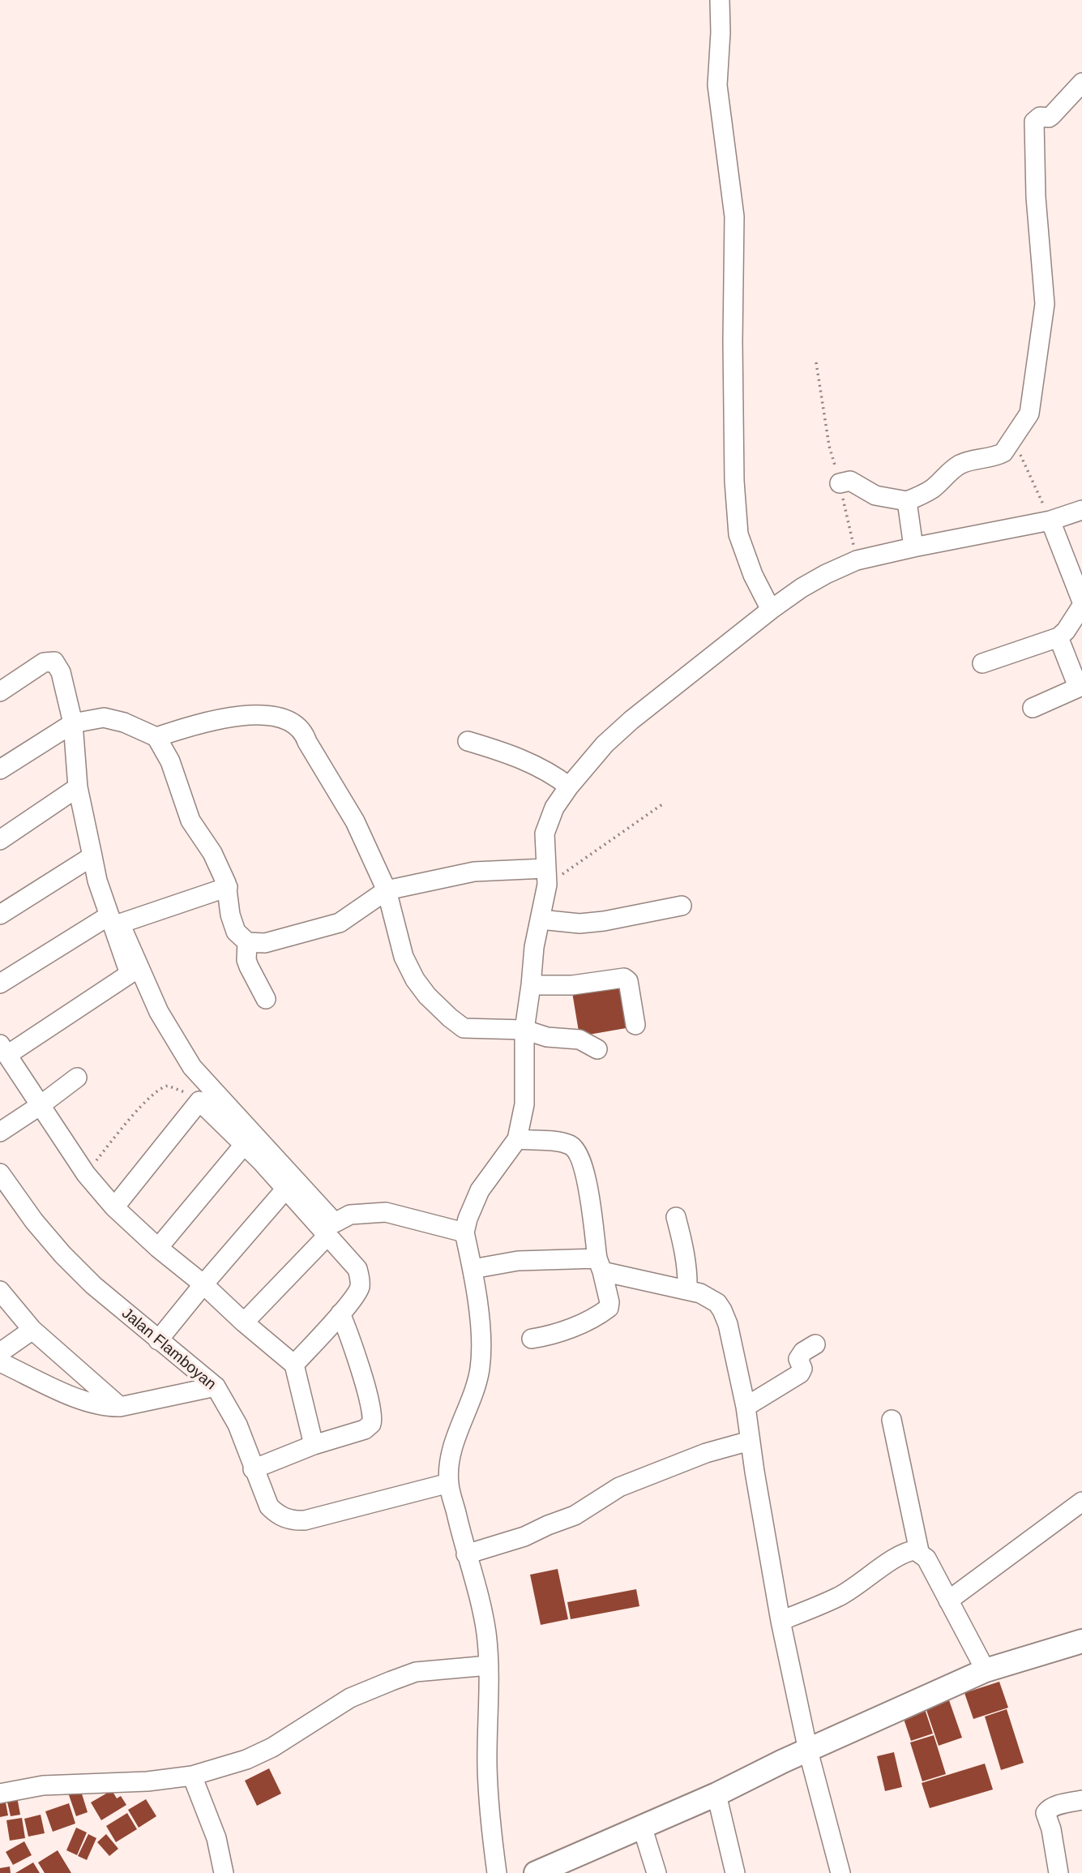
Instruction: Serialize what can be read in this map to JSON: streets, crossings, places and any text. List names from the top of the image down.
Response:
{
  "streets": {
    "street": ["Jalan Flamboyan"]
  }
}
